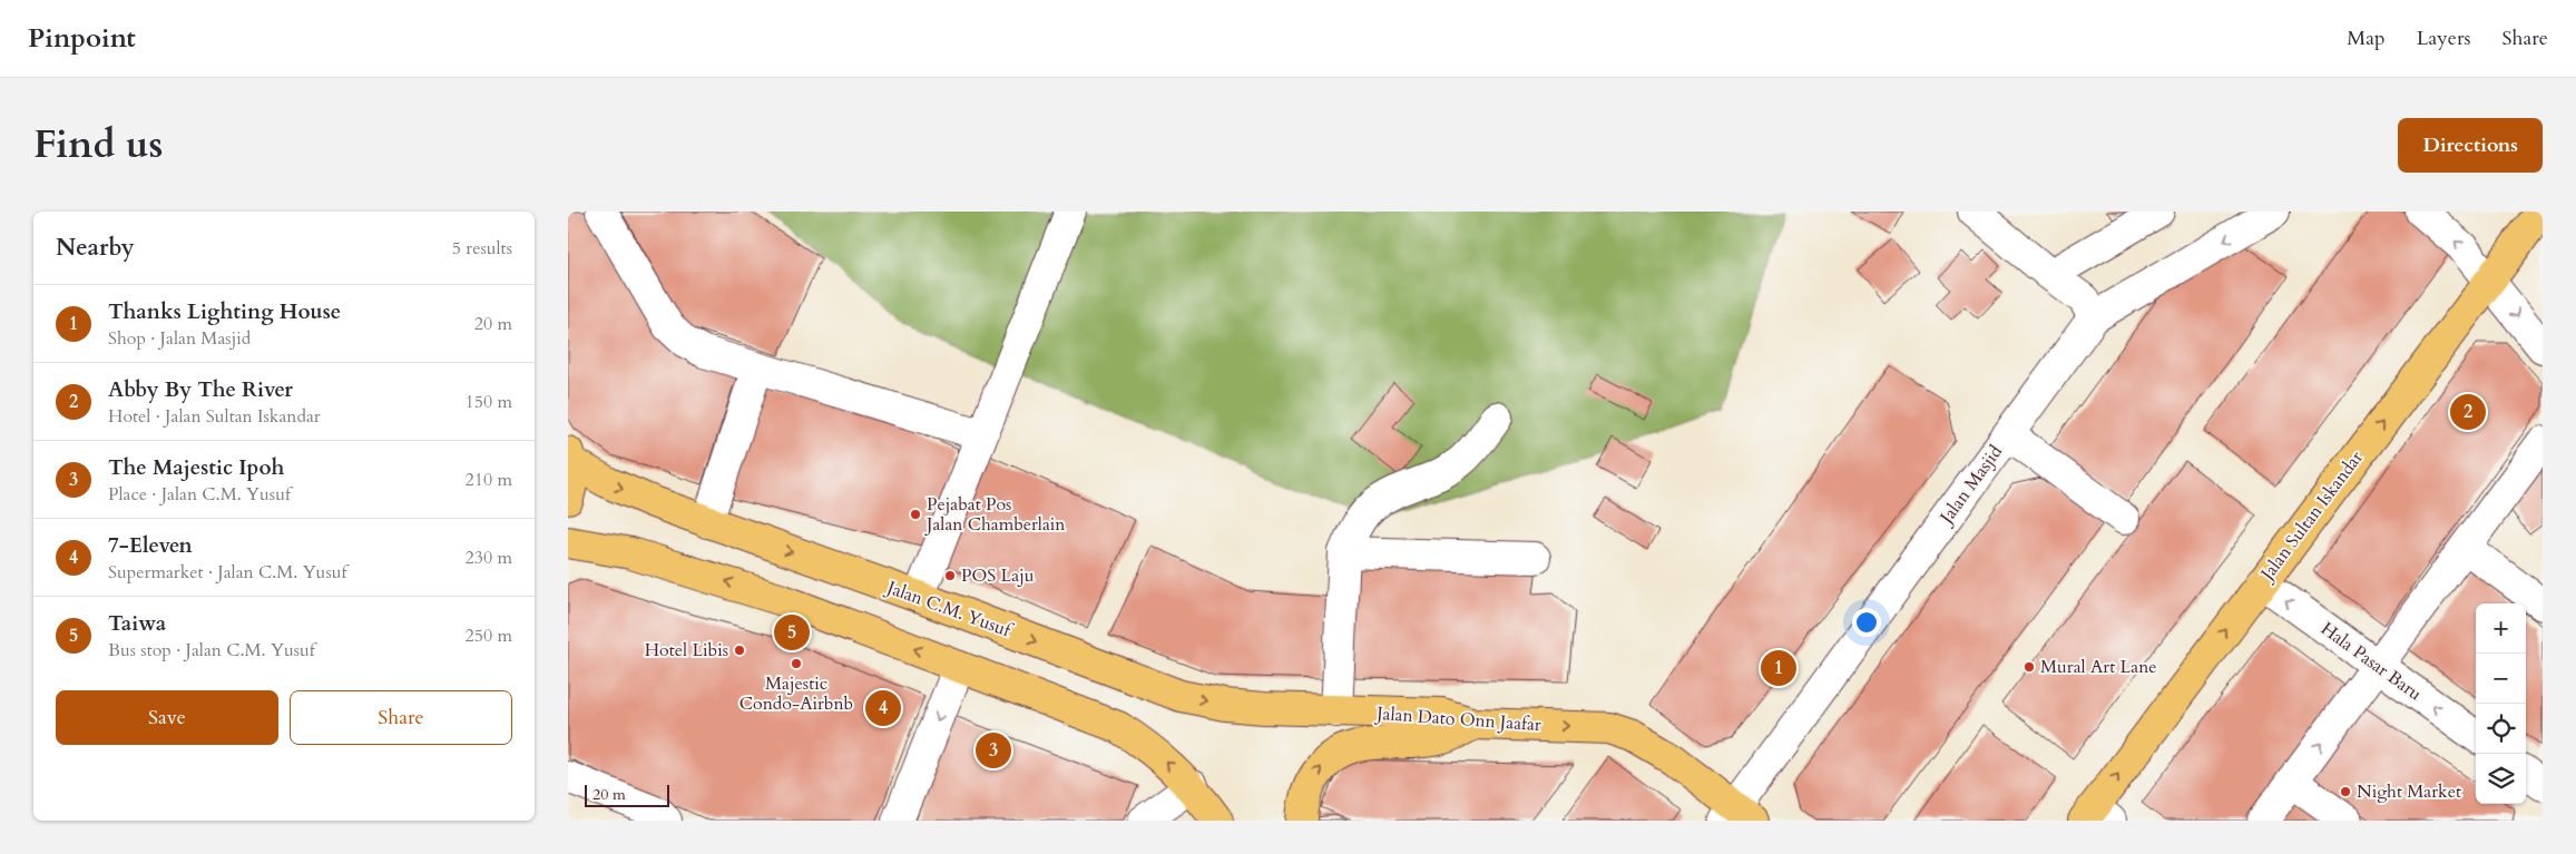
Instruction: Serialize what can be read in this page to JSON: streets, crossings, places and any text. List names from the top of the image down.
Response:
{
  "streets": {
    "main road": ["Jalan Sultan Iskandar", "Jalan C.M. Yusuf", "Jalan Dato Onn Jaafar"],
    "street": ["Jalan Masjid", "Hala Pasar Baru"]
  },
  "crossings": [
    ["Jalan Masjid", "Jalan Dato Onn Jaafar"],
    ["Jalan Sultan Iskandar", "Hala Pasar Baru"],
    ["Jalan C.M. Yusuf", "Jalan Dato Onn Jaafar"]
  ],
  "one_way": ["Jalan Sultan Iskandar", "Jalan Dato Onn Jaafar"],
  "places": [
    "Pejabat Pos Jalan Chamberlain",
    "POS Laju",
    "Hotel Libis",
    "Majestic Condo-Airbnb",
    "Mural Art Lane",
    "Night Market"
  ],
  "scale_bar": "20 m",
  "page": {
    "header": "Pinpoint",
    "nav": ["Map", "Layers", "Share"],
    "title": "Find us",
    "buttons": [
      "Directions",
      ["Save", "Share"]
    ],
    "heading": ["Nearby", "5 results"],
    "list": [
      {
        "mark": "1",
        "name": "Thanks Lighting House",
        "note": "Shop · Jalan Masjid",
        "value": "20 m"
      },
      {
        "mark": "2",
        "name": "Abby By The River",
        "note": "Hotel · Jalan Sultan Iskandar",
        "value": "150 m"
      },
      {
        "mark": "3",
        "name": "The Majestic Ipoh",
        "note": "Place · Jalan C.M. Yusuf",
        "value": "210 m"
      },
      {
        "mark": "4",
        "name": "7-Eleven",
        "note": "Supermarket · Jalan C.M. Yusuf",
        "value": "230 m"
      },
      {
        "mark": "5",
        "name": "Taiwa",
        "note": "Bus stop · Jalan C.M. Yusuf",
        "value": "250 m"
      }
    ],
    "pins": [
      "2",
      "5",
      "1",
      "4",
      "3"
    ],
    "map_buttons": ["+", "−"],
    "scale": "20 m"
  }
}
